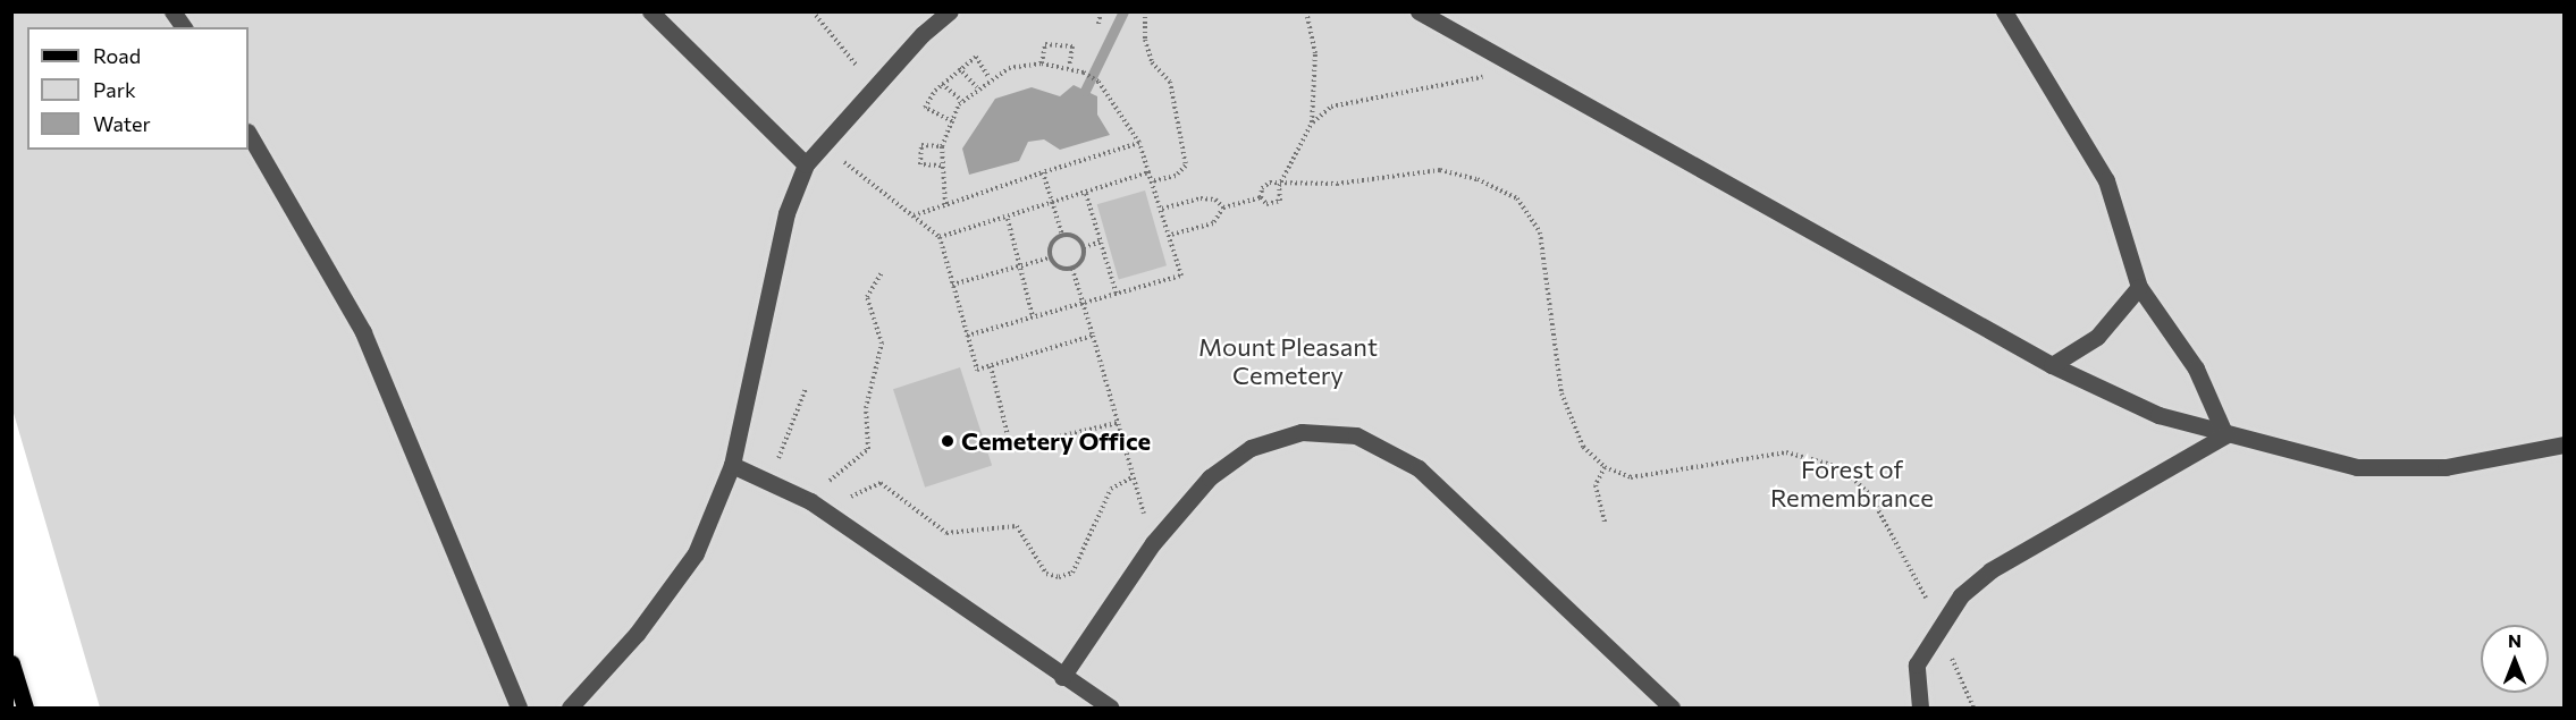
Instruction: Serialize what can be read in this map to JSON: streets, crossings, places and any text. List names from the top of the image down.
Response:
{
  "parks": ["Mount Pleasant Cemetery", "Forest of Remembrance"],
  "places": ["Cemetery Office"],
  "legend": ["Road", "Park", "Water"],
  "north": "top"
}
